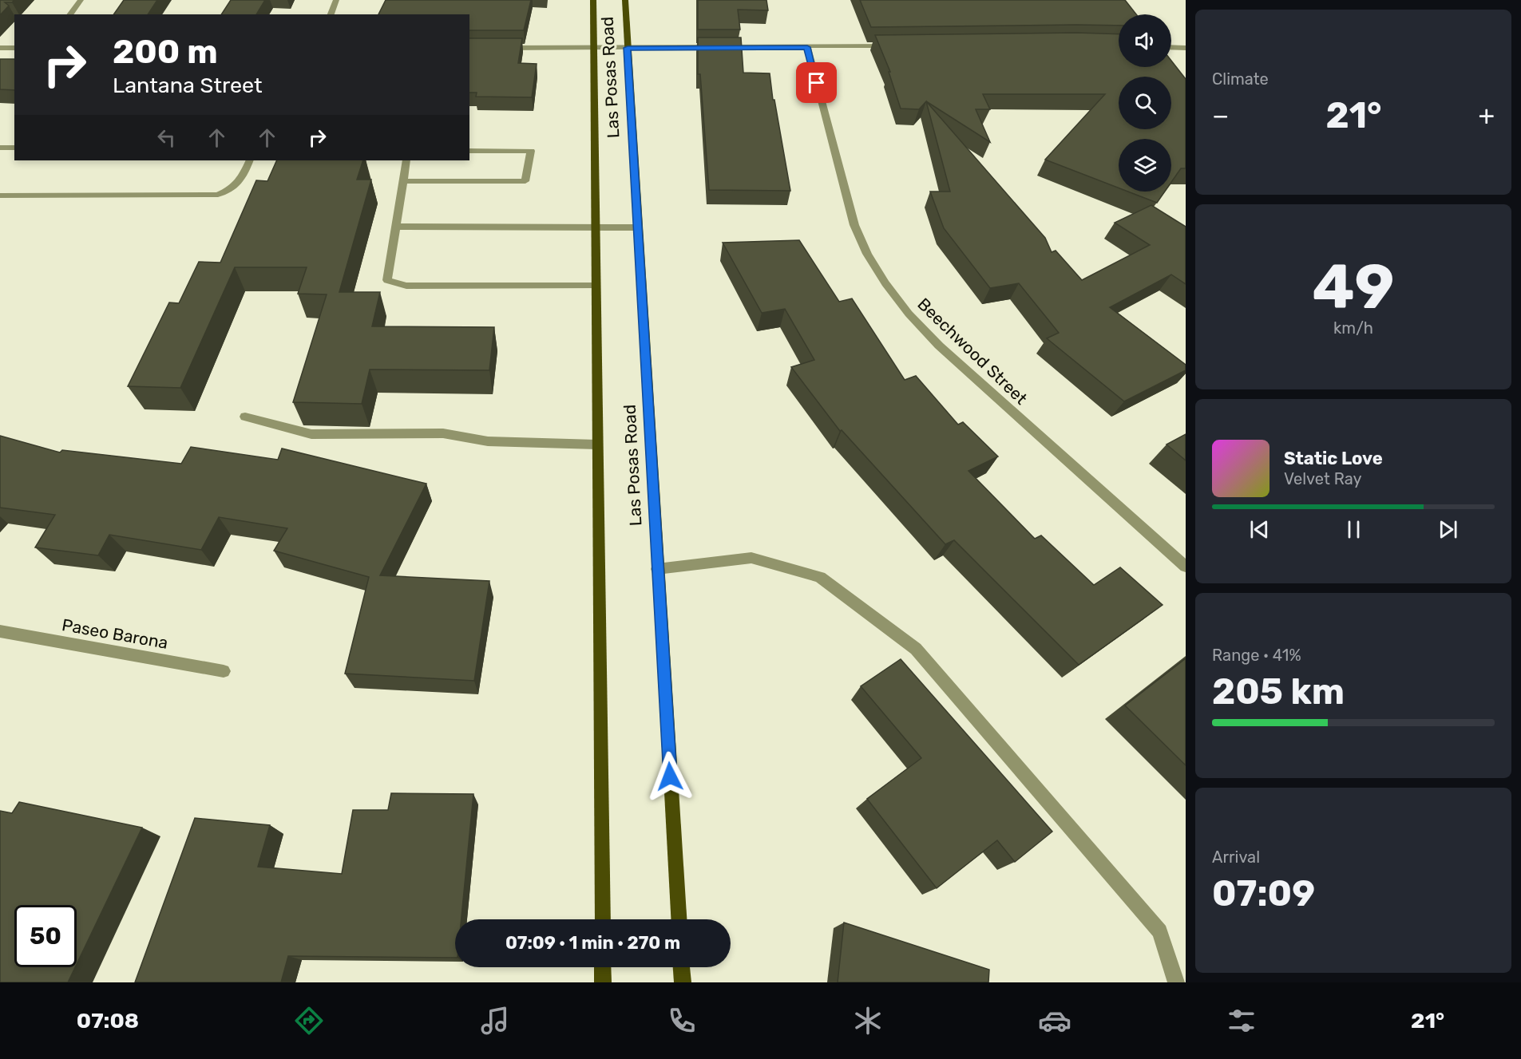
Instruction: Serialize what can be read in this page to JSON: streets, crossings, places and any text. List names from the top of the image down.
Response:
{
  "streets": {
    "main road": ["Las Posas Road"],
    "street": ["Beechwood Street", "Paseo Barona"]
  },
  "page": {
    "tile": [
      "Climate",
      ["49", "km/h"],
      ["Range · 41%", "205 km"],
      ["Arrival", "07:09"]
    ],
    "turn": ["200 m", "Lantana Street"],
    "heat": ["−", "21°", "+"],
    "song": ["Static Love", "Velvet Ray"],
    "limit": "50",
    "trip": "07:09 · 1 min · 270 m",
    "tabs": ["07:08", "21°"]
  }
}
